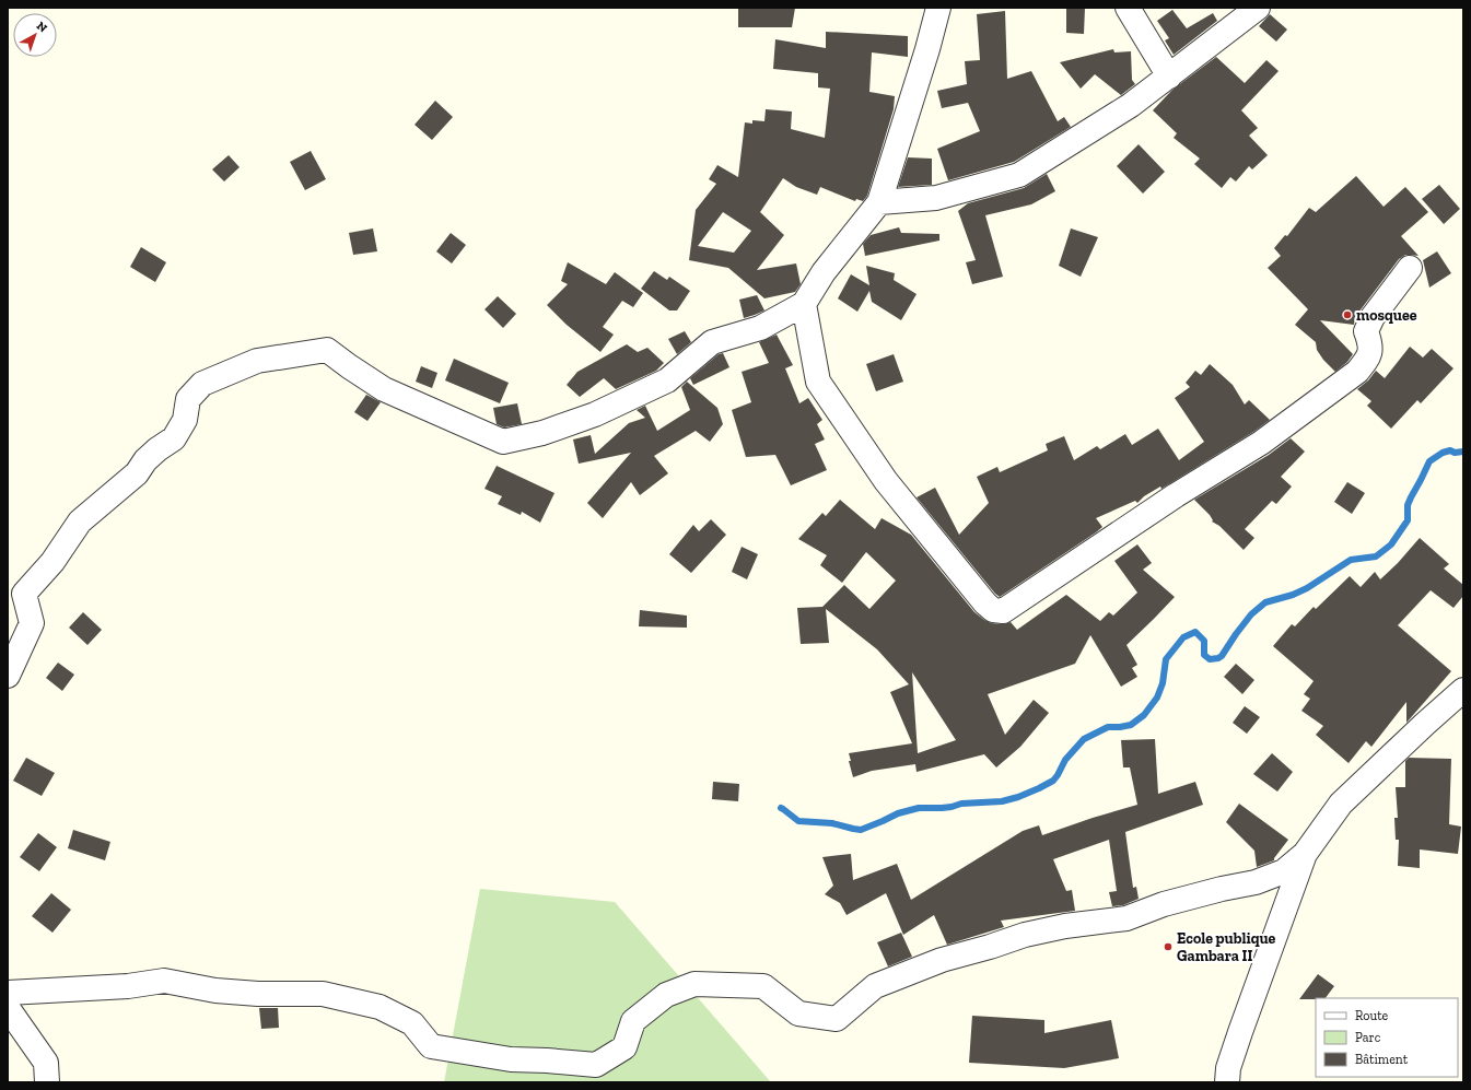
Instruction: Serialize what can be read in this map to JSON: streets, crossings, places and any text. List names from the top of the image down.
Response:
{
  "places": ["mosquee", "Ecole publique Gambara II"],
  "legend": ["Route", "Parc", "Bâtiment"],
  "north": "top right"
}
